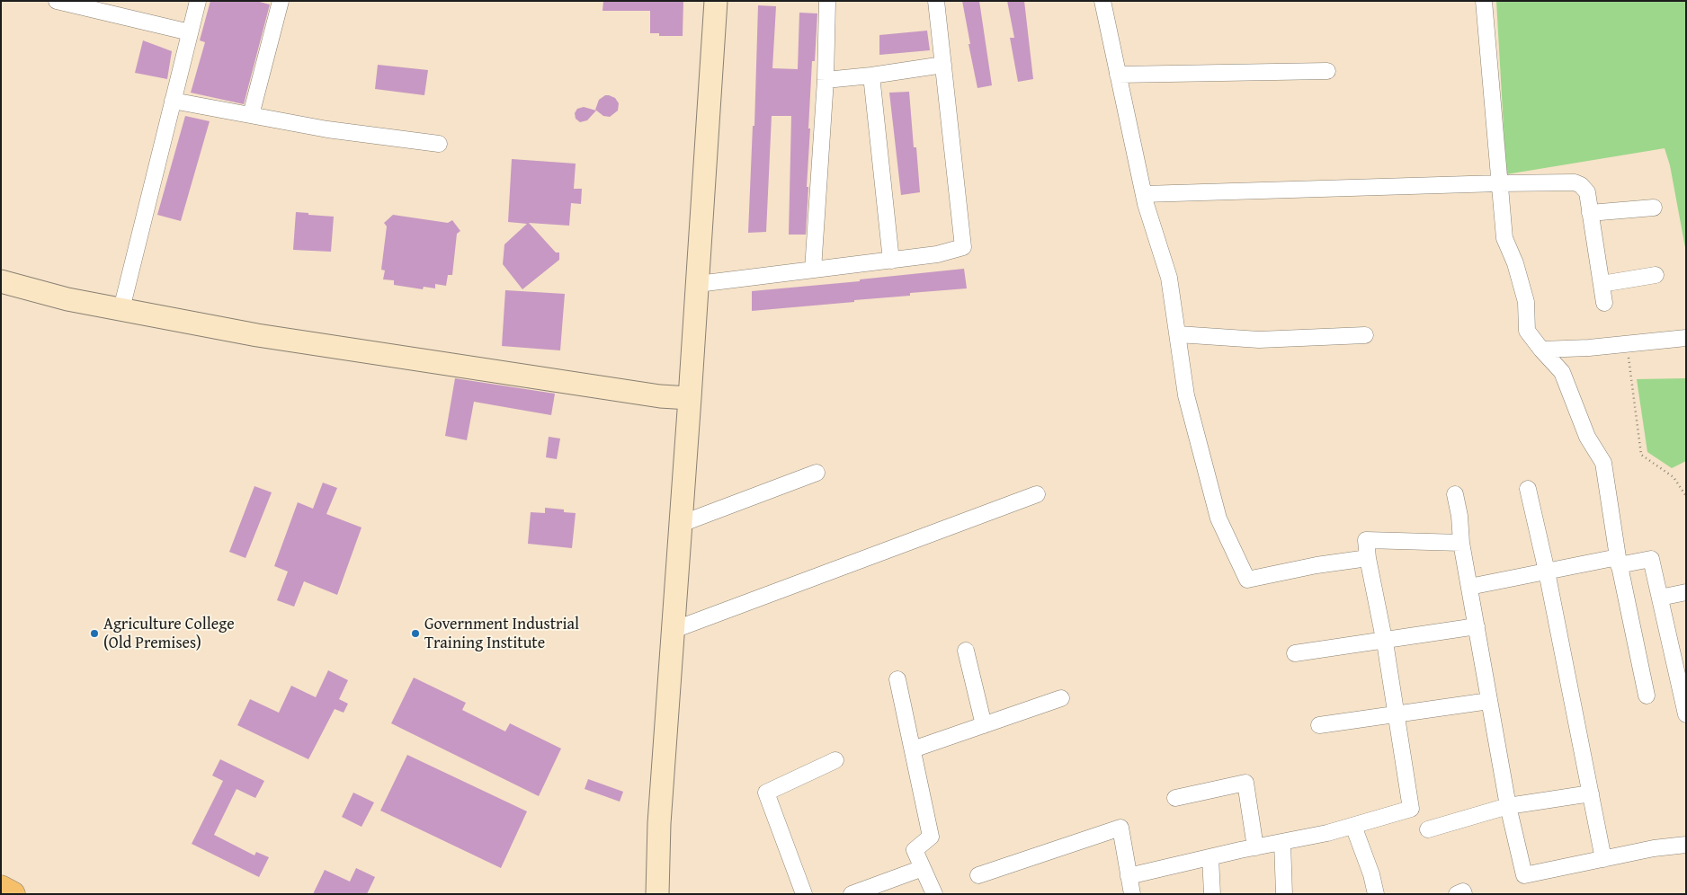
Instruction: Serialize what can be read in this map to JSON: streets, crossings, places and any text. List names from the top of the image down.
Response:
{
  "places": ["Agriculture College (Old Premises)", "Government Industrial Training Institute"]
}
